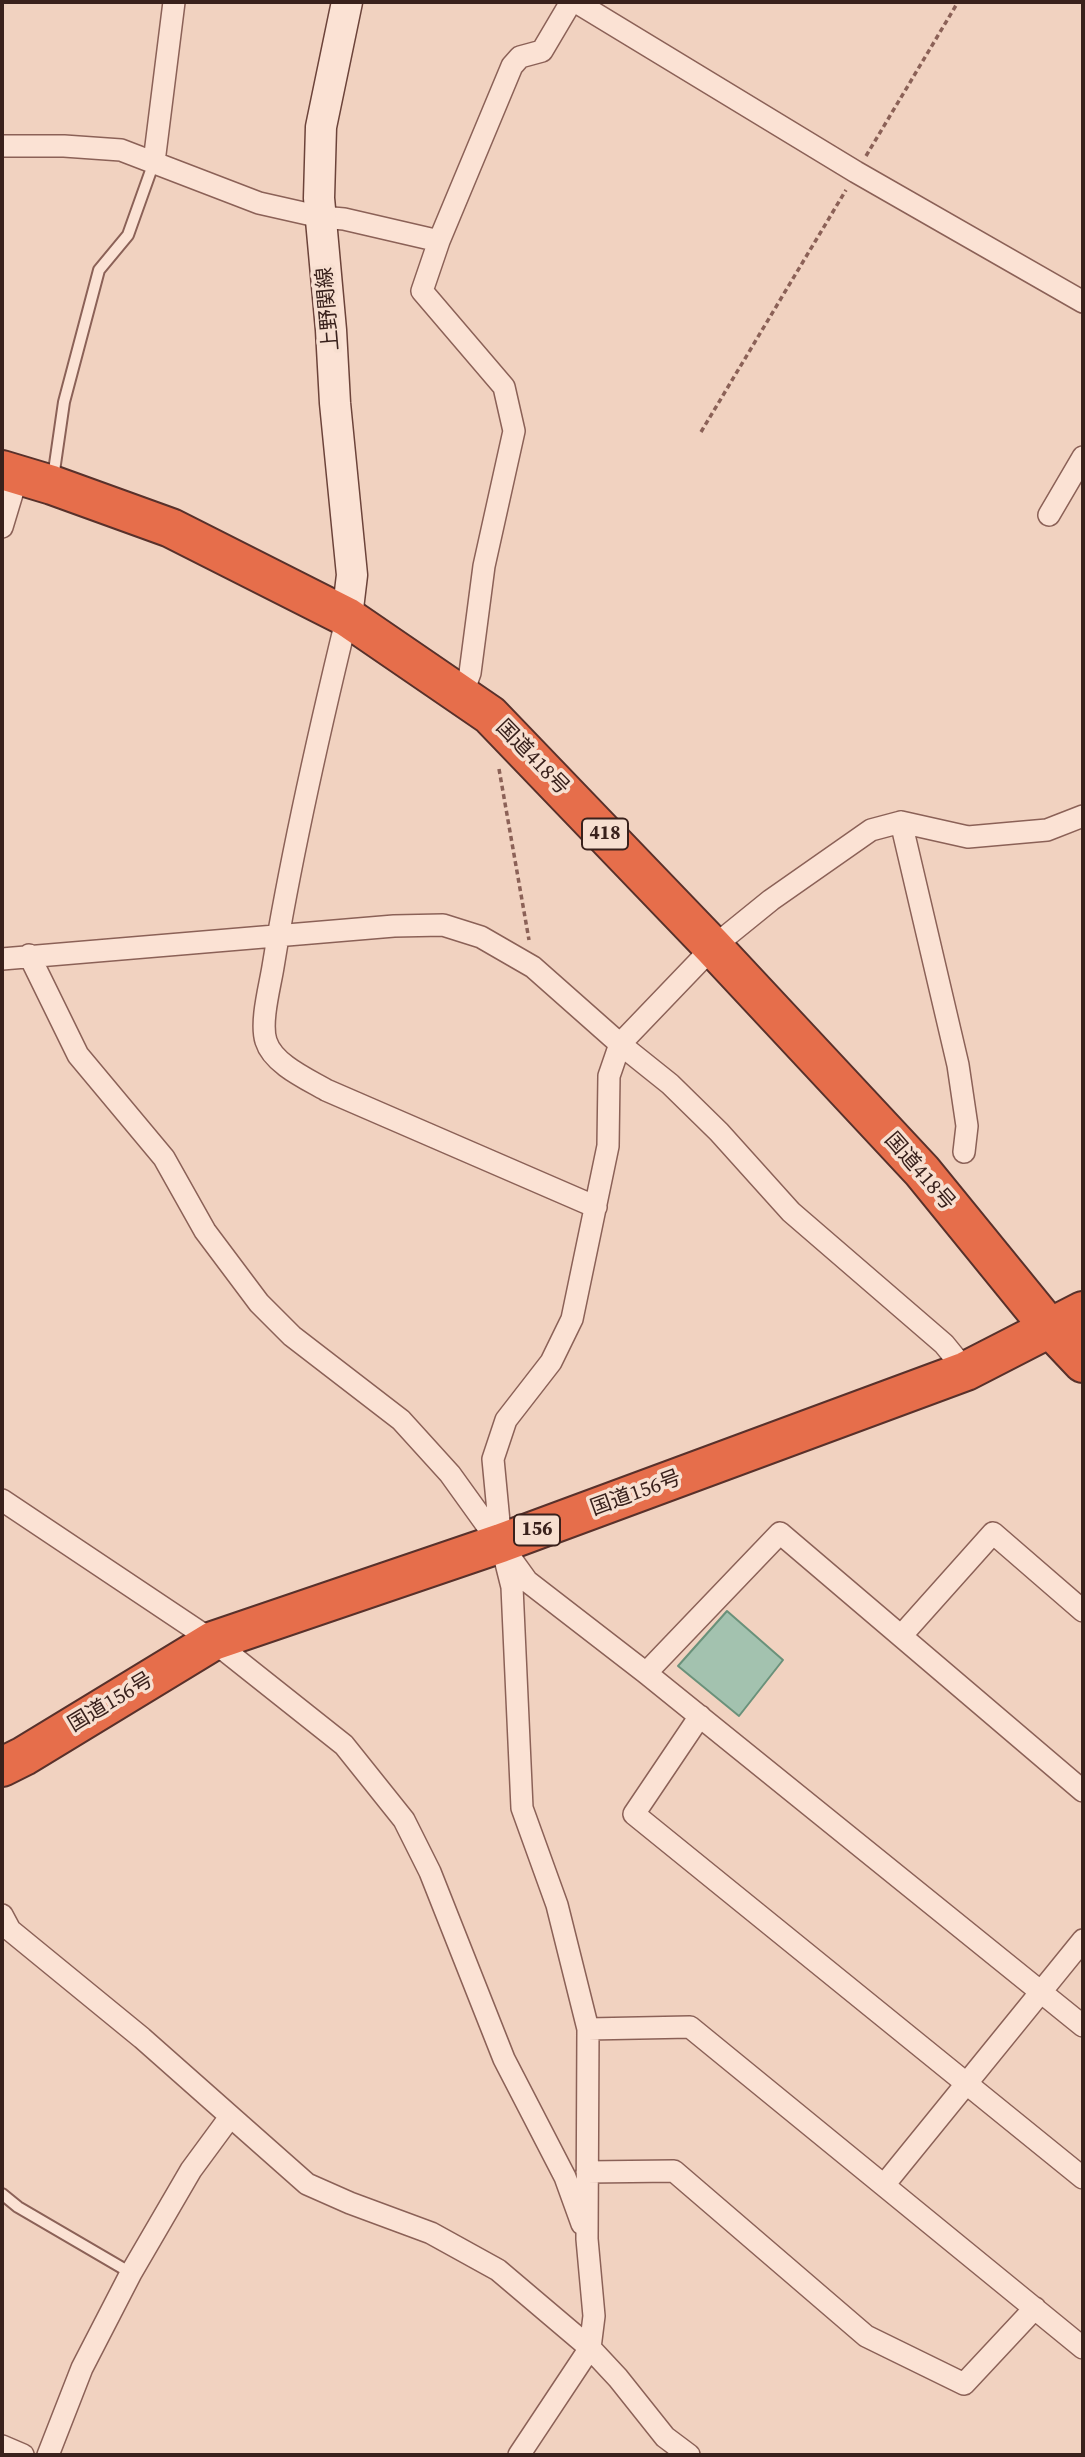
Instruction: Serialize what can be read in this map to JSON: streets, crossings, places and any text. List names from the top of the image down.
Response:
{
  "streets": {
    "highway": [
      "国道418号",
      "418",
      "国道156号",
      "156"
    ],
    "main road": ["上野関線"]
  },
  "crossings": [
    ["上野関線", "国道418号"],
    ["国道418号", "国道156号"]
  ]
}
